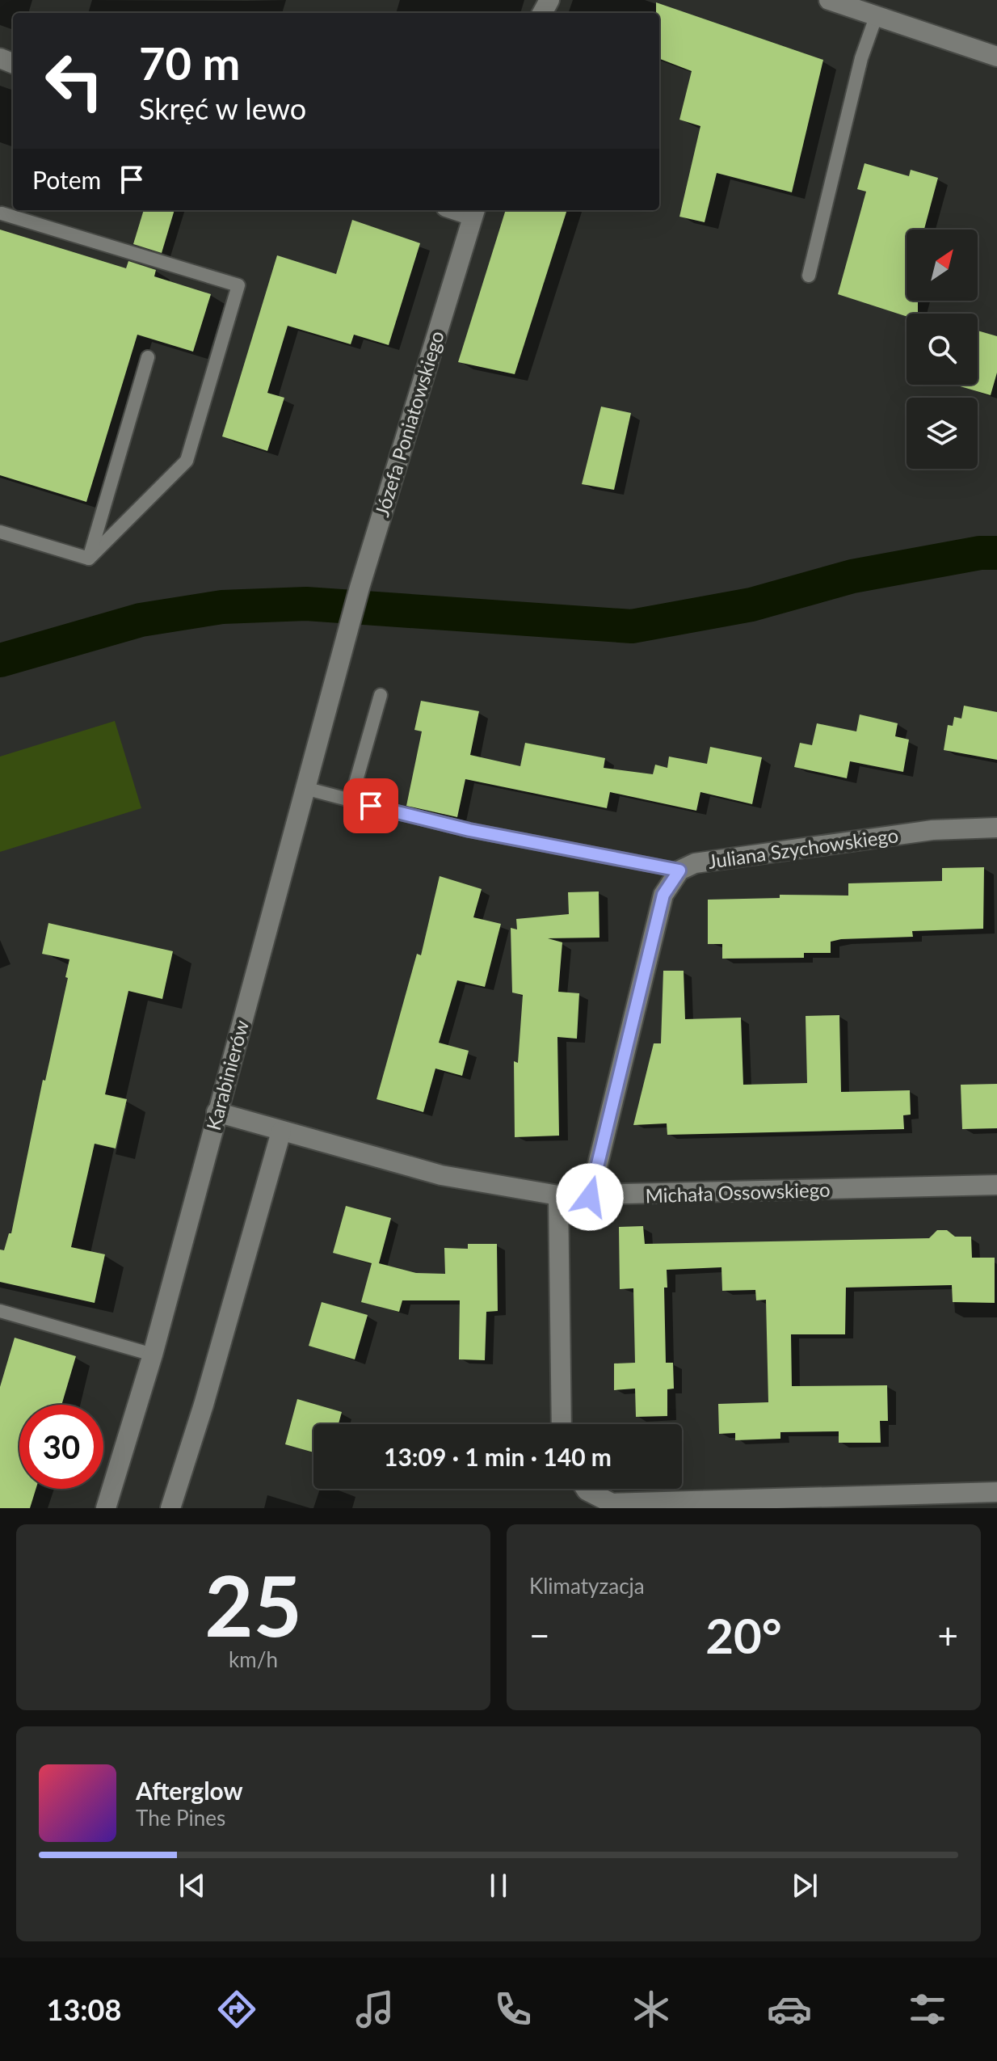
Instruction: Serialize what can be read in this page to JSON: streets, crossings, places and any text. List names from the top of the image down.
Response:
{
  "streets": {
    "street": [
      "Józefa Poniatowskiego",
      "Juliana Szychowskiego",
      "Karabinierów",
      "Michała Ossowskiego"
    ]
  },
  "crossings": [
    ["Józefa Poniatowskiego", "Karabinierów"],
    ["Karabinierów", "Michała Ossowskiego"]
  ],
  "north": "top right",
  "page": {
    "turn": ["70 m", "Skręć w lewo"],
    "then": "Potem",
    "limit": "30",
    "trip": "13:09 · 1 min · 140 m",
    "tile": [
      ["25", "km/h"],
      "Klimatyzacja"
    ],
    "heat": ["−", "20°", "+"],
    "song": ["Afterglow", "The Pines"],
    "tabs": "13:08"
  }
}
